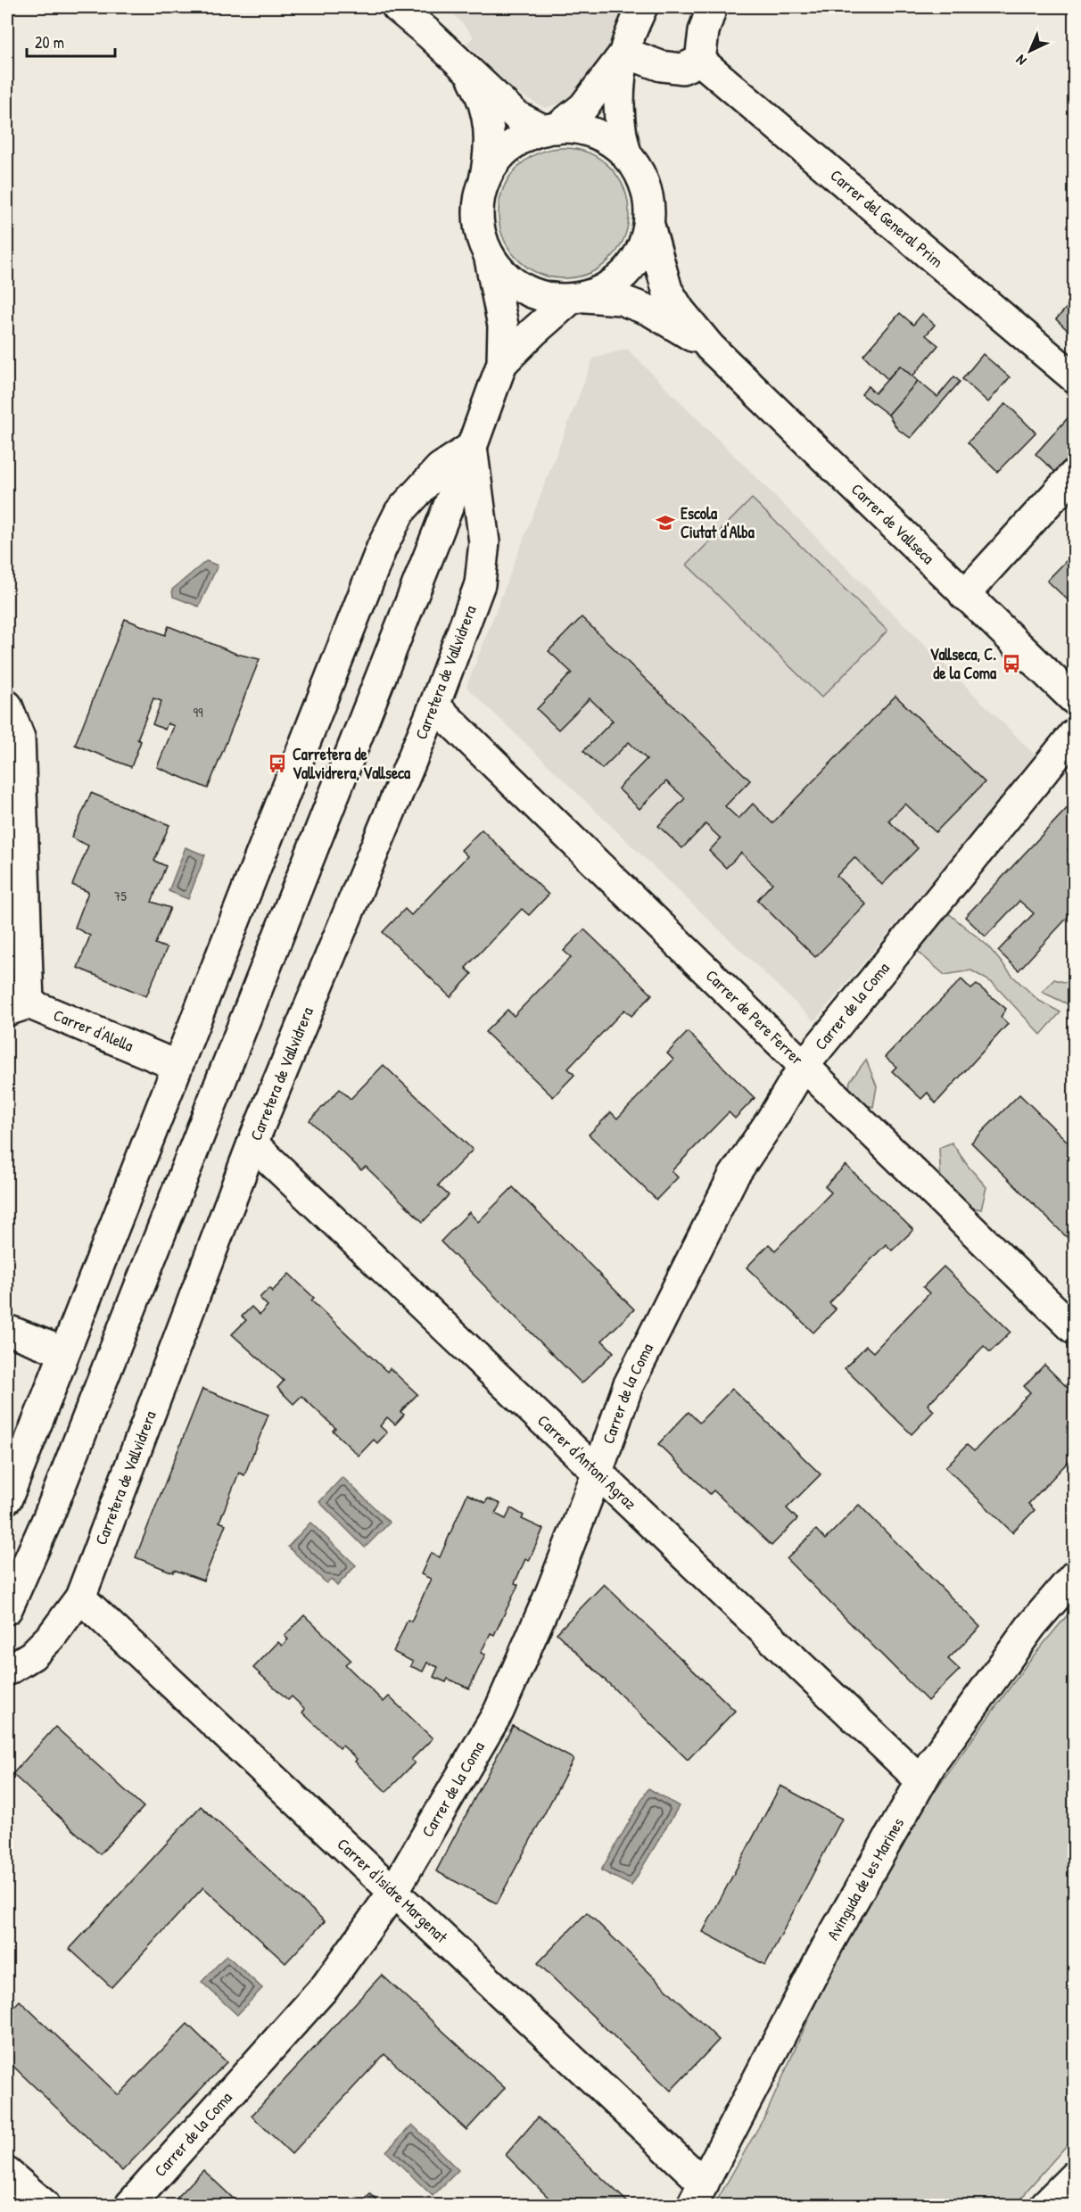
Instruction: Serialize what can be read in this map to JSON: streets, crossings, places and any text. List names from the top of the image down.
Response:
{
  "streets": {
    "main road": [
      "Carrer del General Prim",
      "Carrer de Vallseca",
      "Carretera de Vallvidrera",
      "Carrer de la Coma",
      "Carrer de Pere Ferrer",
      "Carrer d'Alella",
      "Carrer d'Antoni Agraz",
      "Avinguda de les Marines",
      "Carrer d'Isidre Margenat"
    ]
  },
  "crossings": [
    ["Carretera de Vallvidrera", "Carrer de Pere Ferrer"],
    ["Carretera de Vallvidrera", "Carrer d'Antoni Agraz"],
    ["Carretera de Vallvidrera", "Carrer d'Isidre Margenat"],
    ["Carrer de la Coma", "Carrer de Pere Ferrer"],
    ["Carrer de la Coma", "Carrer d'Antoni Agraz"],
    ["Carrer de la Coma", "Carrer d'Isidre Margenat"],
    ["Carrer d'Antoni Agraz", "Avinguda de les Marines"],
    ["Avinguda de les Marines", "Carrer d'Isidre Margenat"]
  ],
  "places": {
    "school or university": ["Escola Ciutat d'Alba"],
    "bus stop": ["Vallseca, C. de la Coma", "Carretera de Vallvidrera, Vallseca"]
  },
  "house_numbers": ["99", "75"],
  "scale_bar": "20 m",
  "north": "bottom left"
}
